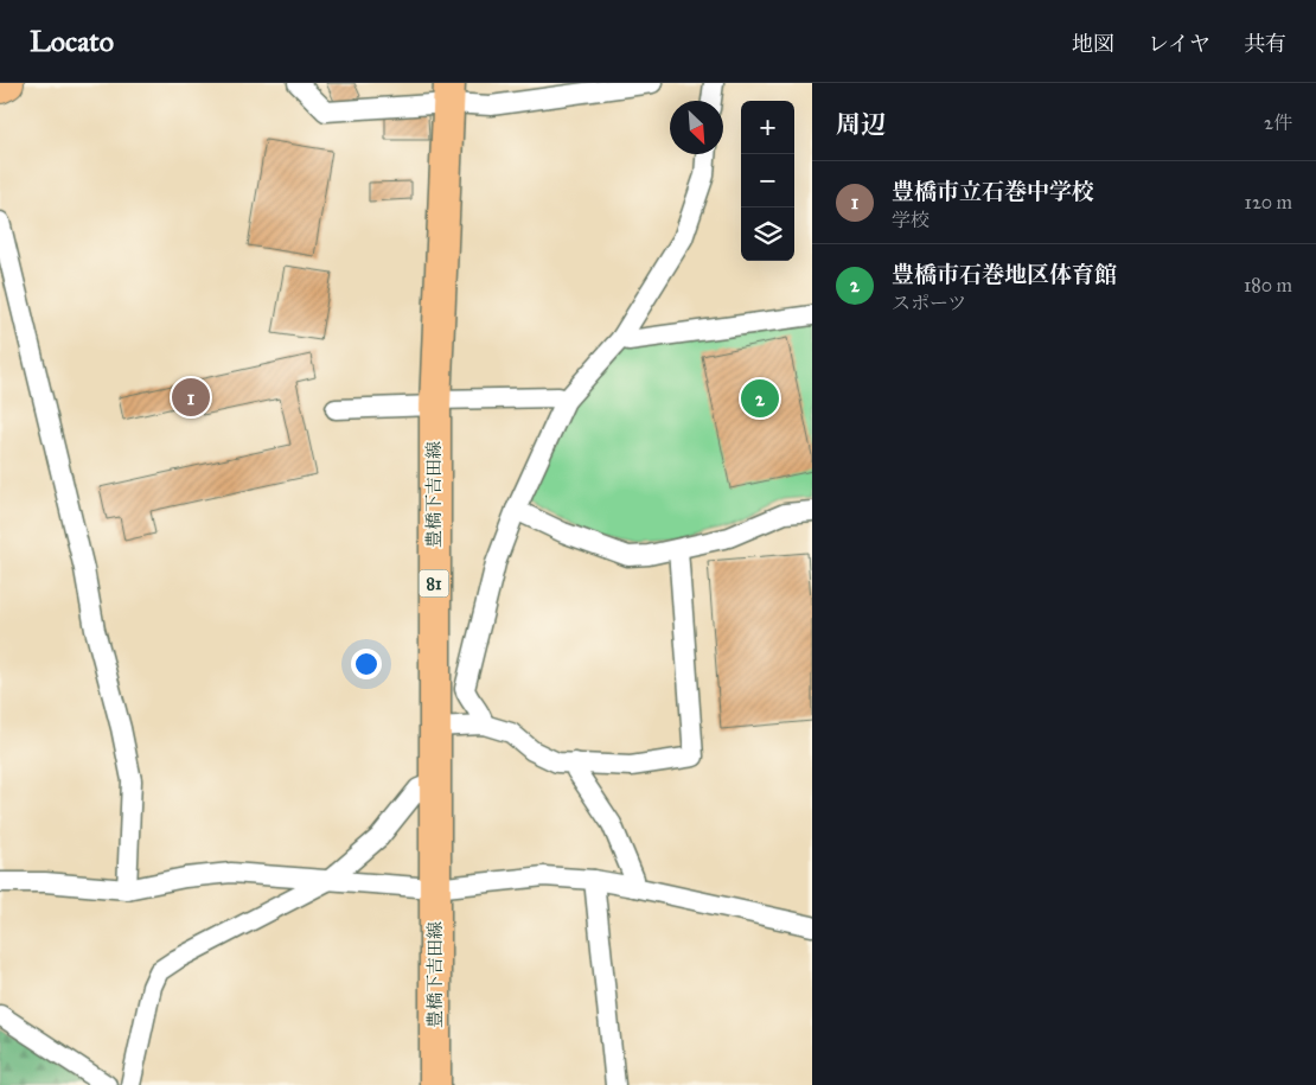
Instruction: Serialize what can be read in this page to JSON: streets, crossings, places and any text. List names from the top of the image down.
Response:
{
  "streets": {
    "main road": ["豊橋下吉田線", "81"]
  },
  "north": "bottom right",
  "page": {
    "header": "Locato",
    "nav": ["地図", "レイヤ", "共有"],
    "heading": ["周辺", "2件"],
    "map_buttons": ["+", "−"],
    "list": [
      {
        "mark": "1",
        "name": "豊橋市立石巻中学校",
        "note": "学校",
        "value": "120 m"
      },
      {
        "mark": "2",
        "name": "豊橋市石巻地区体育館",
        "note": "スポーツ",
        "value": "180 m"
      }
    ],
    "pins": ["1", "2"]
  }
}
